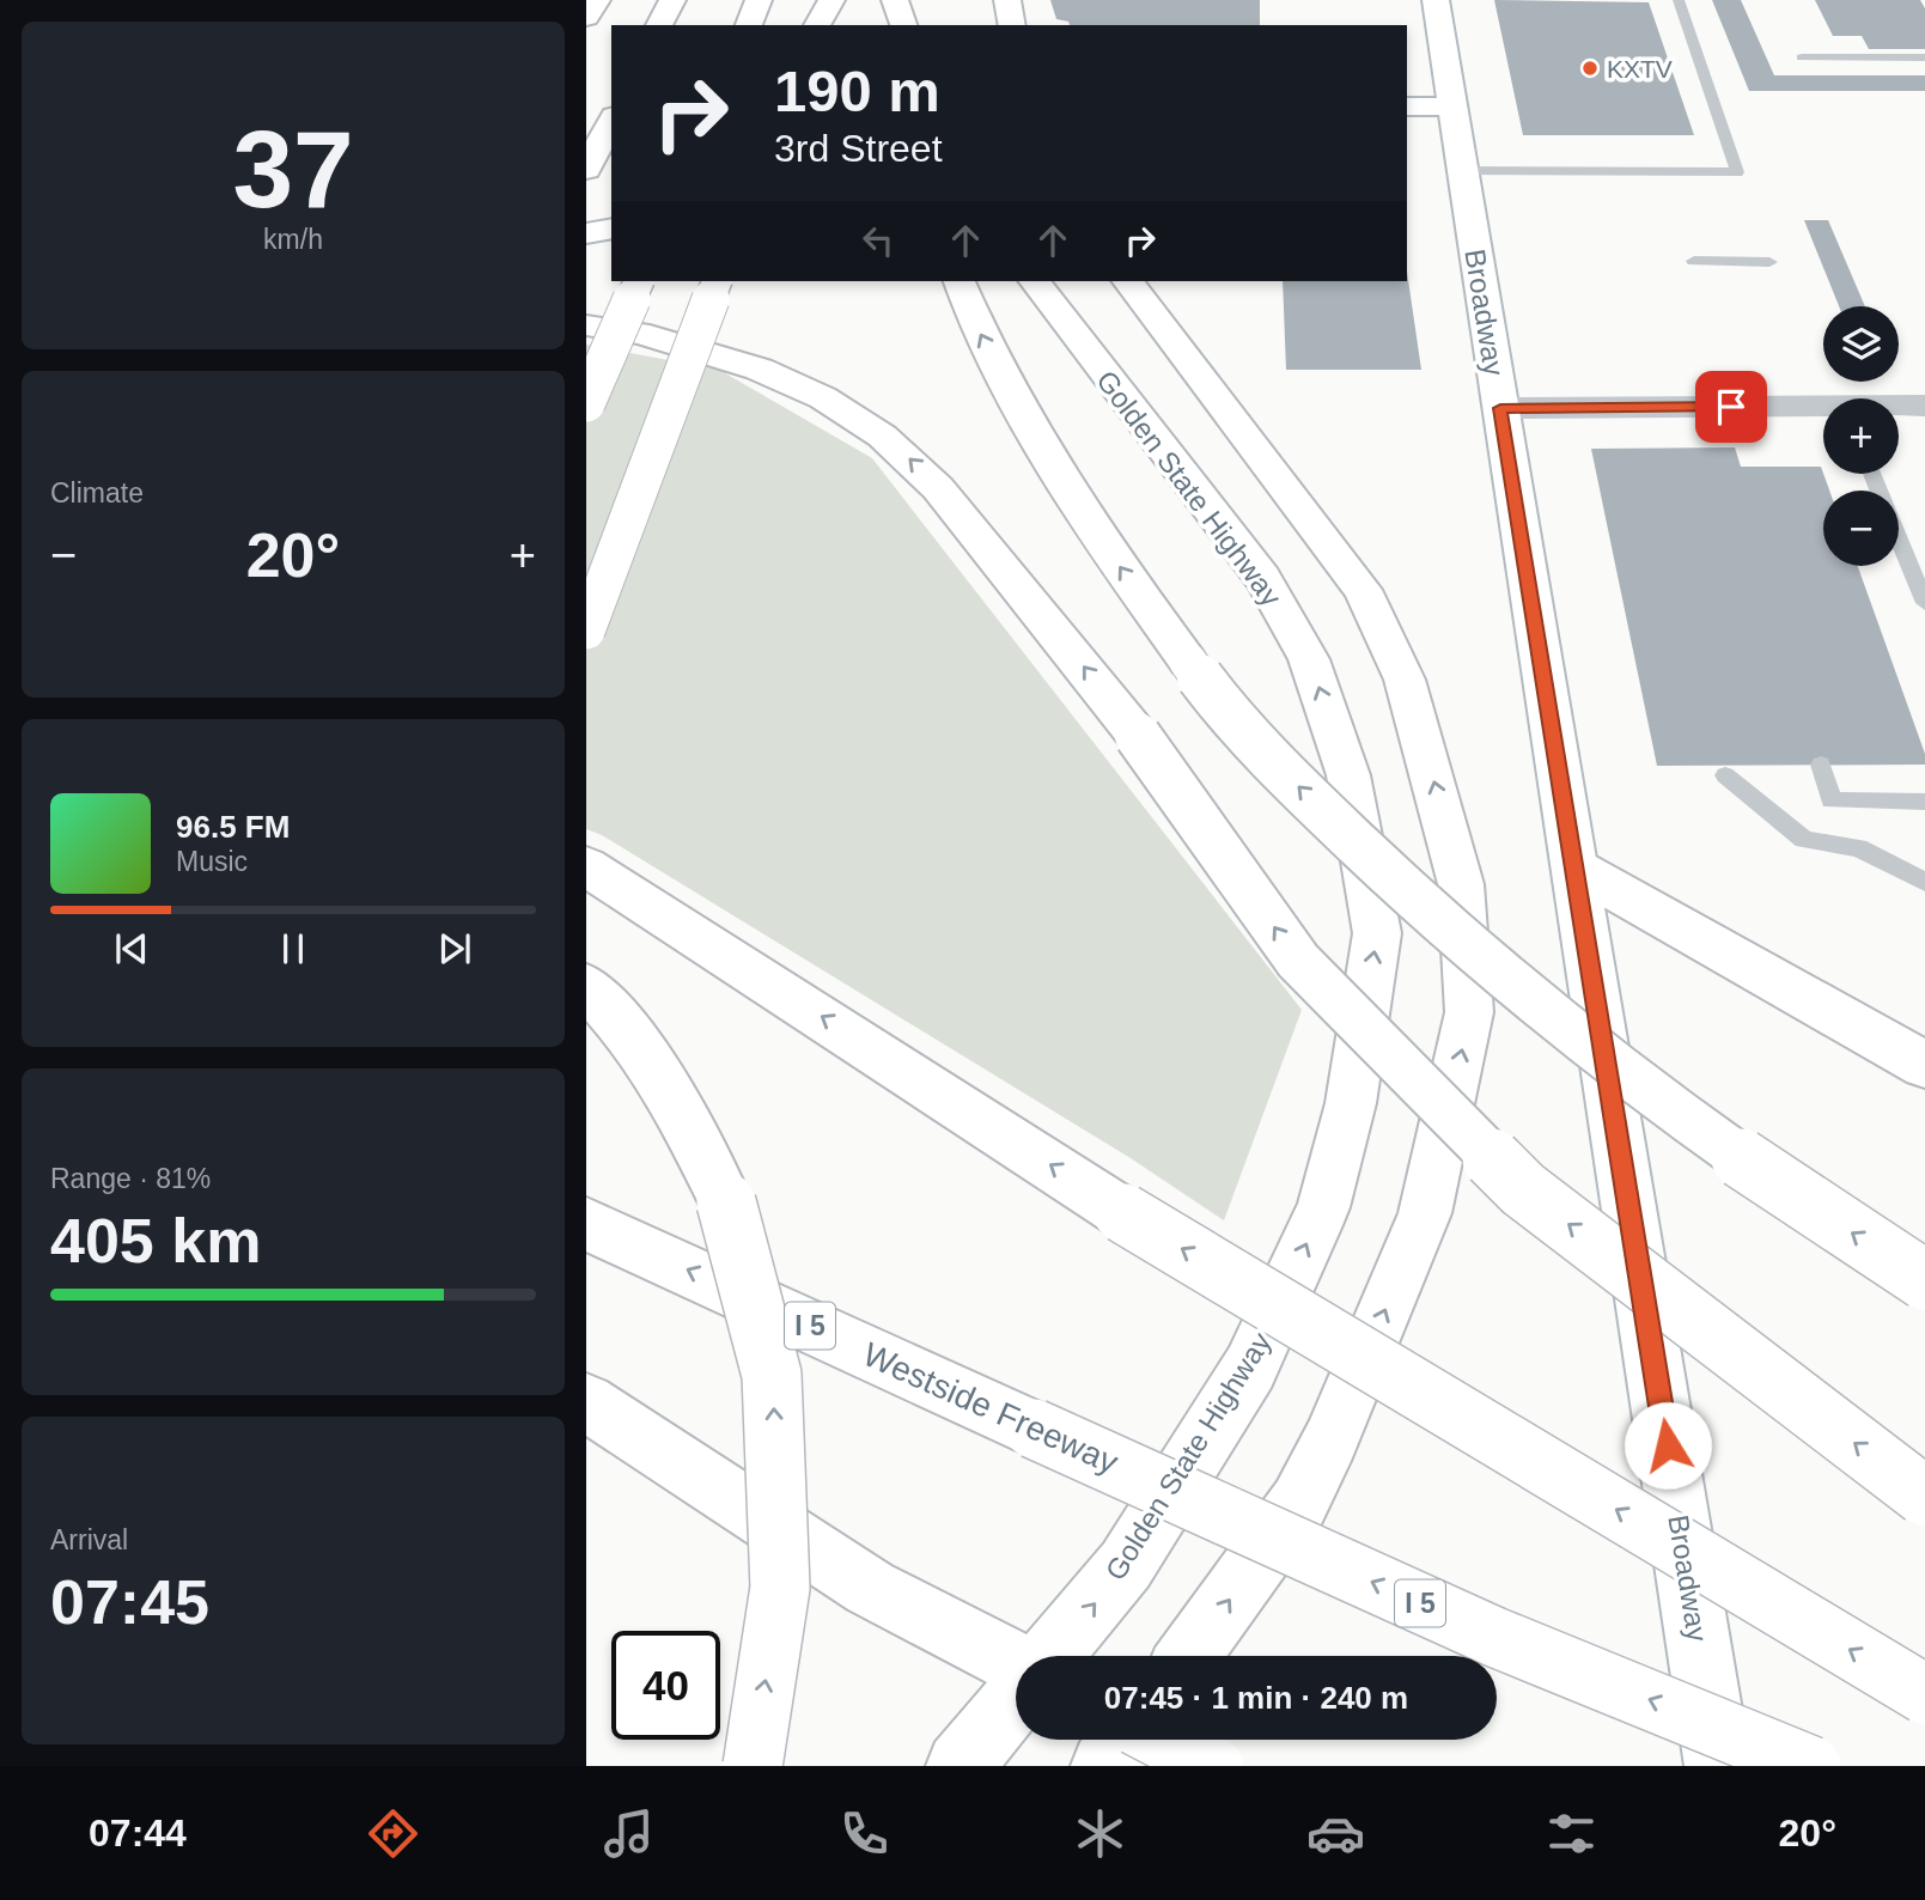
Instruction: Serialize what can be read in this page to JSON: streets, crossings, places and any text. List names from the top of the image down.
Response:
{
  "streets": {
    "main road": [
      "Broadway",
      "Golden State Highway",
      "I 5",
      "Westside Freeway"
    ]
  },
  "one_way": ["Golden State Highway"],
  "places": ["KXTV"],
  "page": {
    "tile": [
      ["37", "km/h"],
      "Climate",
      ["Range · 81%", "405 km"],
      ["Arrival", "07:45"]
    ],
    "turn": ["190 m", "3rd Street"],
    "map_buttons": ["+", "−"],
    "heat": ["−", "20°", "+"],
    "song": ["96.5 FM", "Music"],
    "limit": "40",
    "trip": "07:45 · 1 min · 240 m",
    "tabs": ["07:44", "20°"]
  }
}
